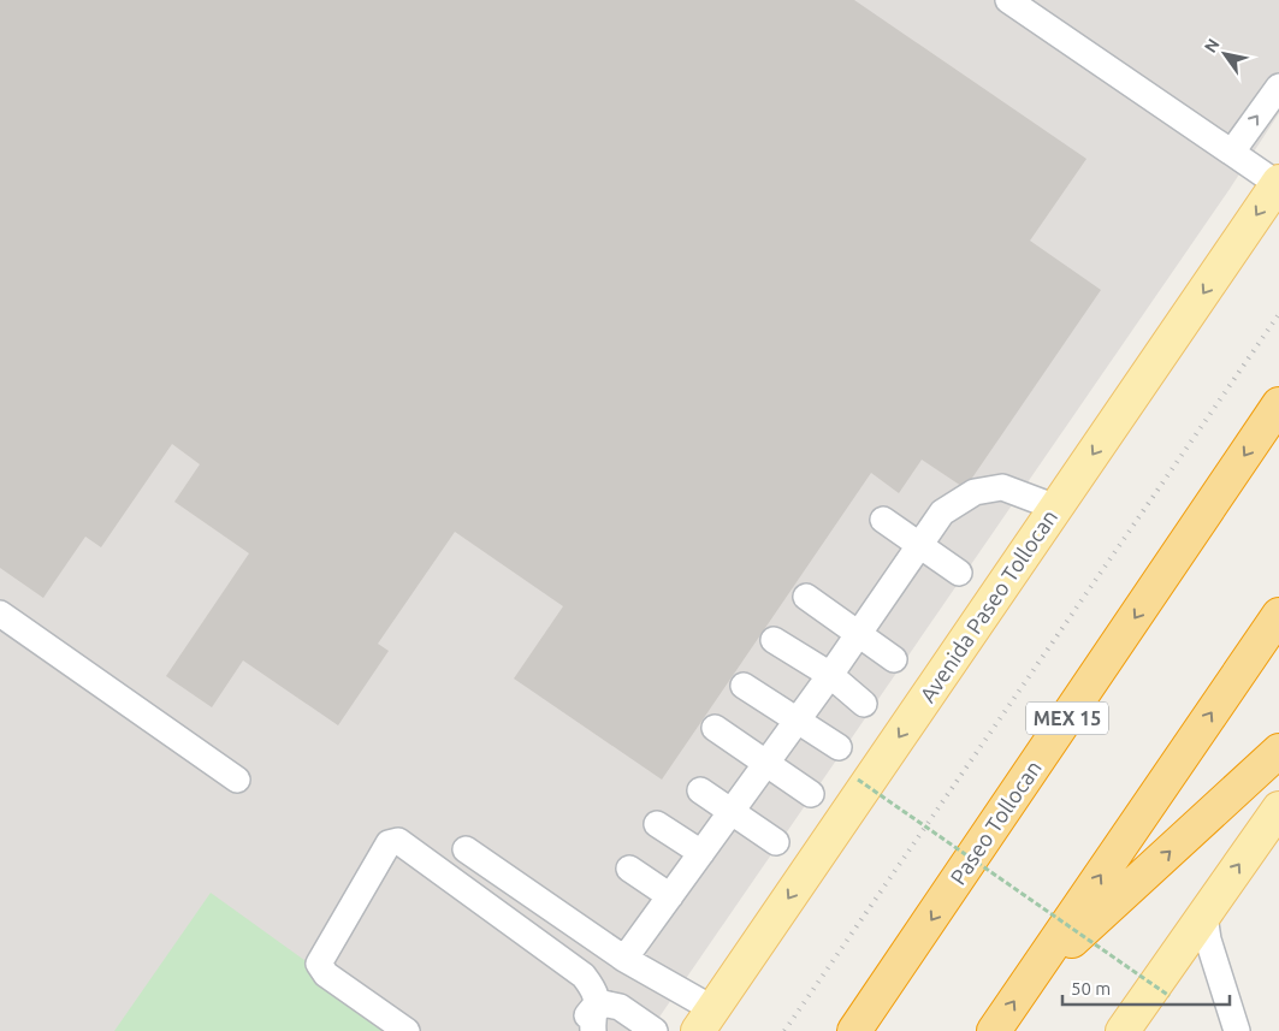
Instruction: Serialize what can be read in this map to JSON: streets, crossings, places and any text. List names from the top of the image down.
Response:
{
  "streets": {
    "highway": ["MEX 15", "Paseo Tollocan"],
    "main road": ["Avenida Paseo Tollocan"]
  },
  "one_way": ["Avenida Paseo Tollocan"],
  "scale_bar": "50 m",
  "north": "top left"
}
